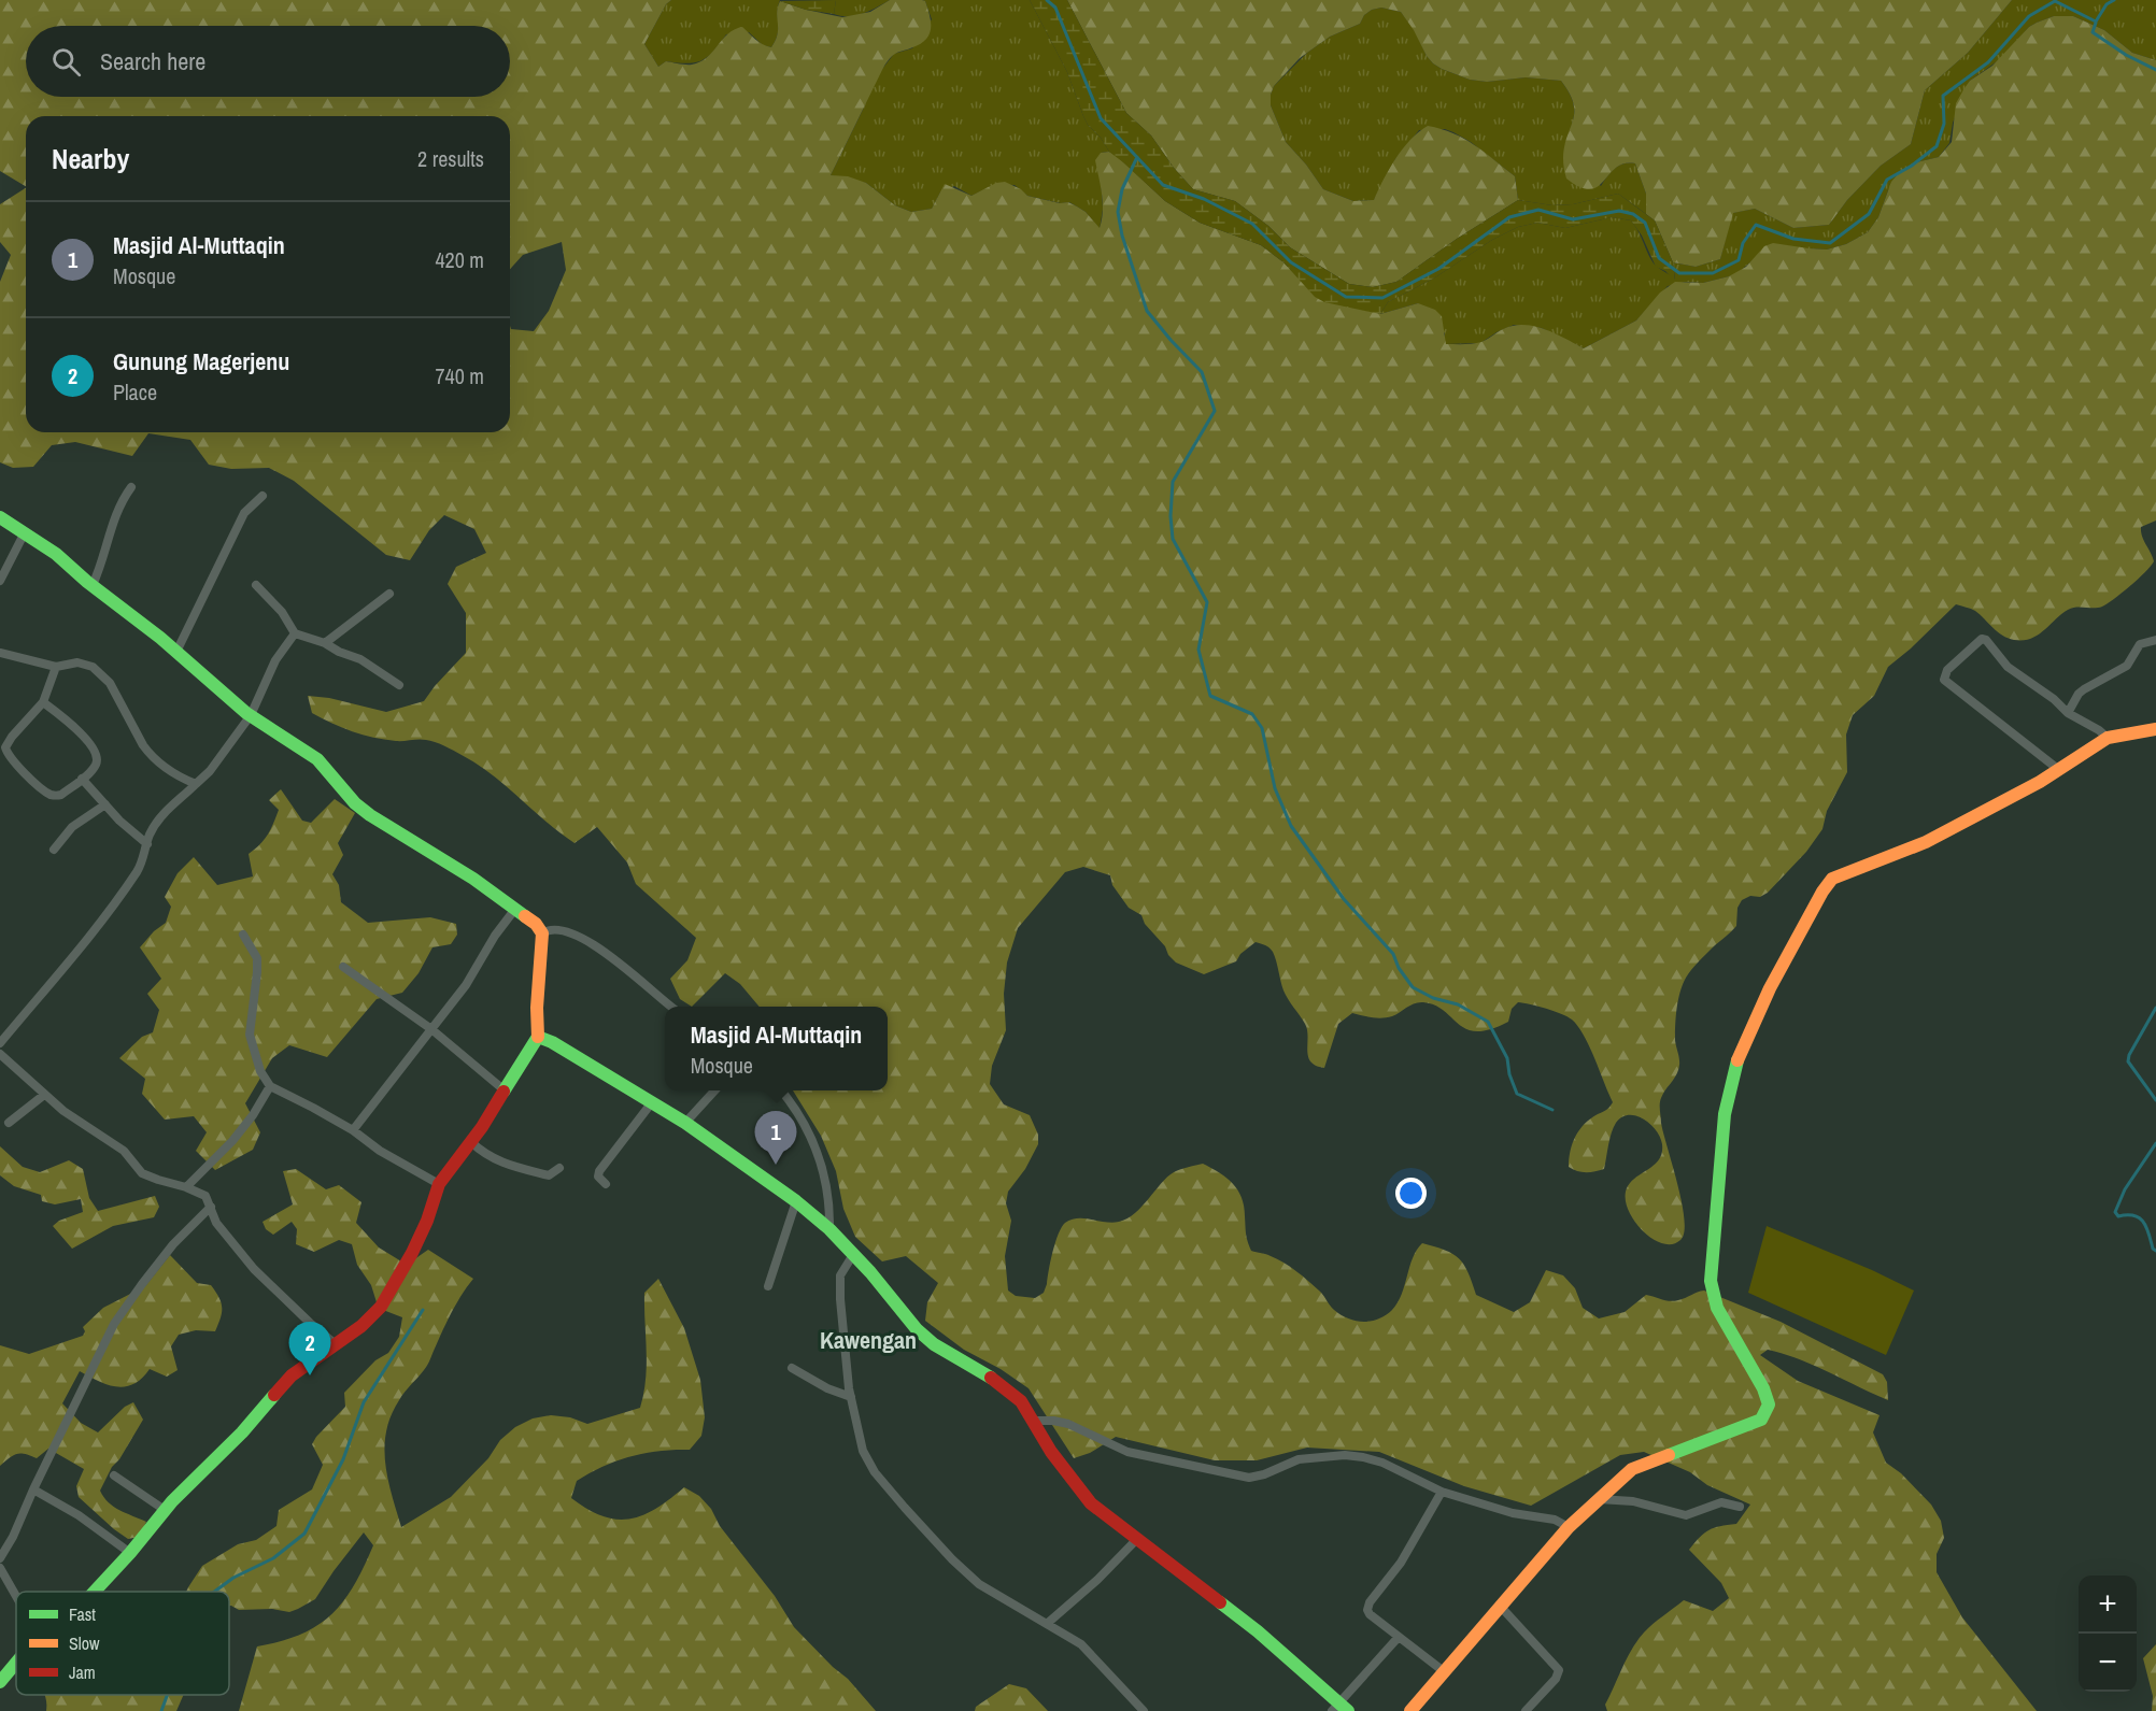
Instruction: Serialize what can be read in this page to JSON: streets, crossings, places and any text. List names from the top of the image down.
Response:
{
  "districts": ["Kawengan"],
  "legend": ["Fast", "Slow", "Jam"],
  "page": {
    "search": "Search here",
    "heading": ["Nearby", "2 results"],
    "list": [
      {
        "mark": "1",
        "name": "Masjid Al-Muttaqin",
        "note": "Mosque",
        "value": "420 m"
      },
      {
        "mark": "2",
        "name": "Gunung Magerjenu",
        "note": "Place",
        "value": "740 m"
      }
    ],
    "popup": ["Masjid Al-Muttaqin", "Mosque"],
    "pins": ["1", "2"],
    "map_buttons": ["+", "−"]
  }
}
